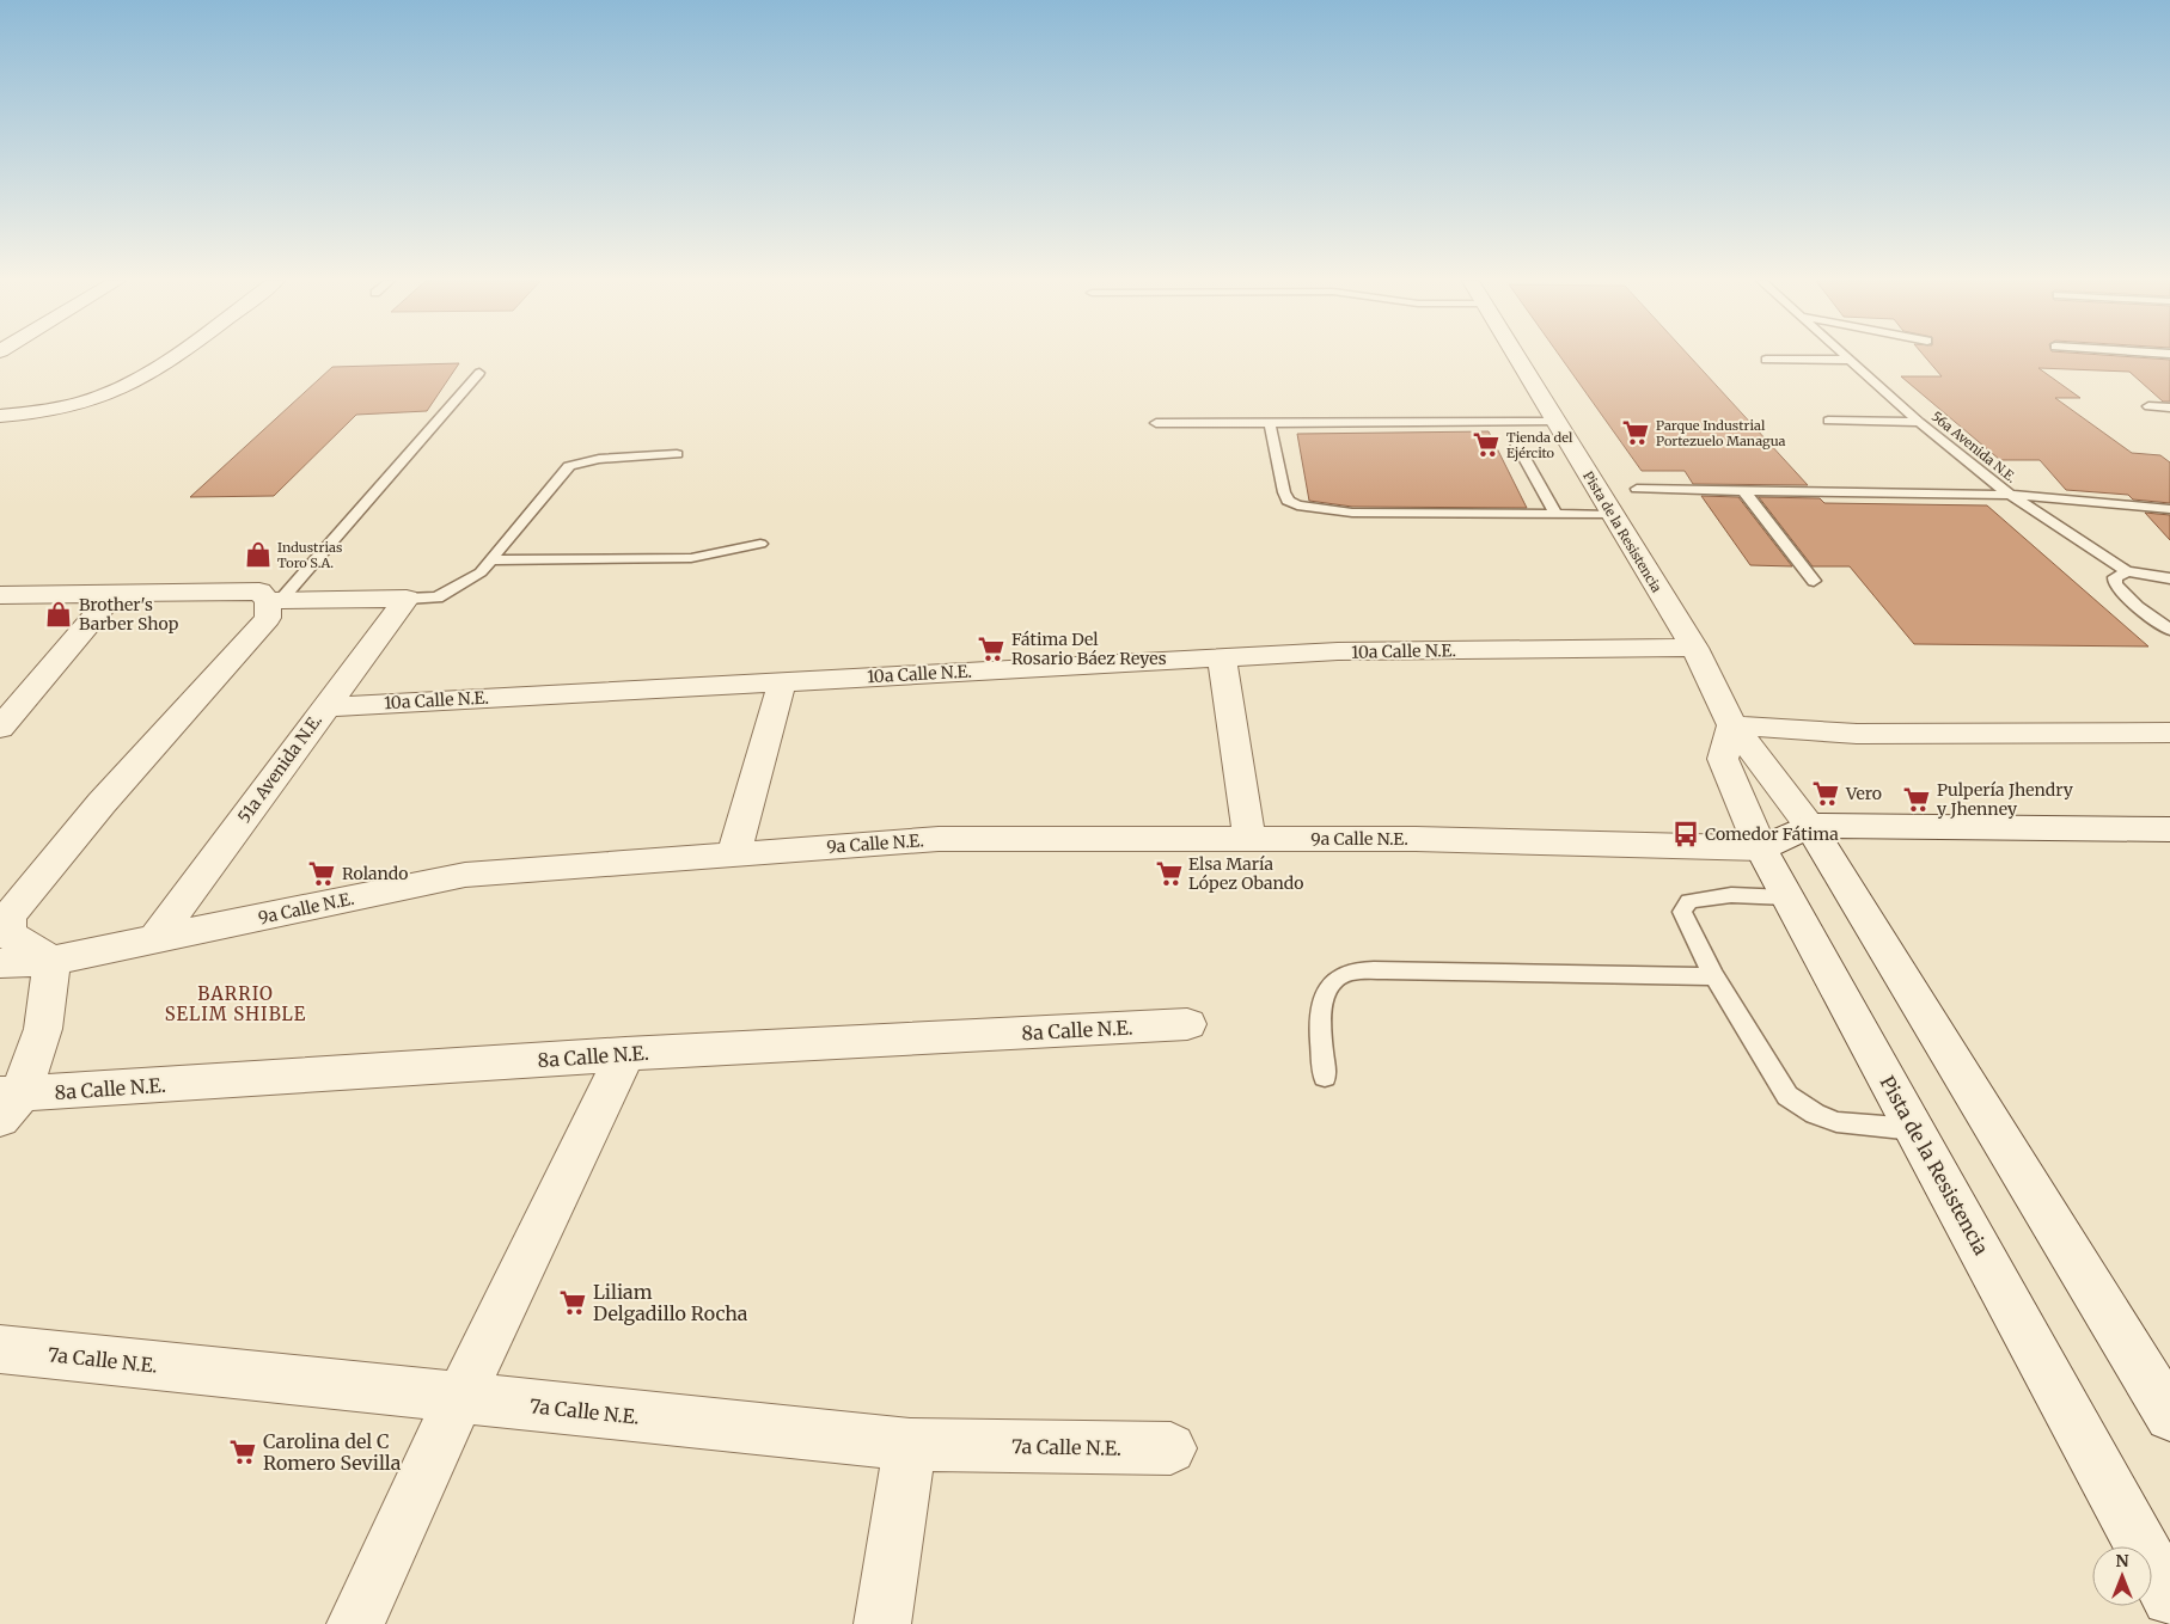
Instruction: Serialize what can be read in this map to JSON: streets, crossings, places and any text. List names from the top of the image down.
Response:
{
  "streets": {
    "street": [
      "Pista de la Resistencia",
      "10a Calle N.E.",
      "51a Avenida N.E.",
      "9a Calle N.E.",
      "8a Calle N.E.",
      "7a Calle N.E."
    ],
    "lane": ["56a Avenida N.E."]
  },
  "crossings": [
    ["Pista de la Resistencia", "10a Calle N.E."],
    ["Pista de la Resistencia", "9a Calle N.E."],
    ["10a Calle N.E.", "51a Avenida N.E."],
    ["51a Avenida N.E.", "9a Calle N.E."]
  ],
  "districts": ["BARRIO SELIM SHIBLE"],
  "places": {
    "supermarket": [
      "Parque Industrial Portezuelo Managua",
      "Tienda del Ejército",
      "Fátima Del Rosario Báez Reyes",
      "Vero",
      "Pulpería Jhendry y Jhenney",
      "Rolando",
      "Elsa María López Obando",
      "Liliam Delgadillo Rocha",
      "Carolina del C Romero Sevilla"
    ],
    "shop": ["Industrias Toro S.A.", "Brother's Barber Shop"],
    "bus stop": ["Comedor Fátima"]
  },
  "north": "top"
}
